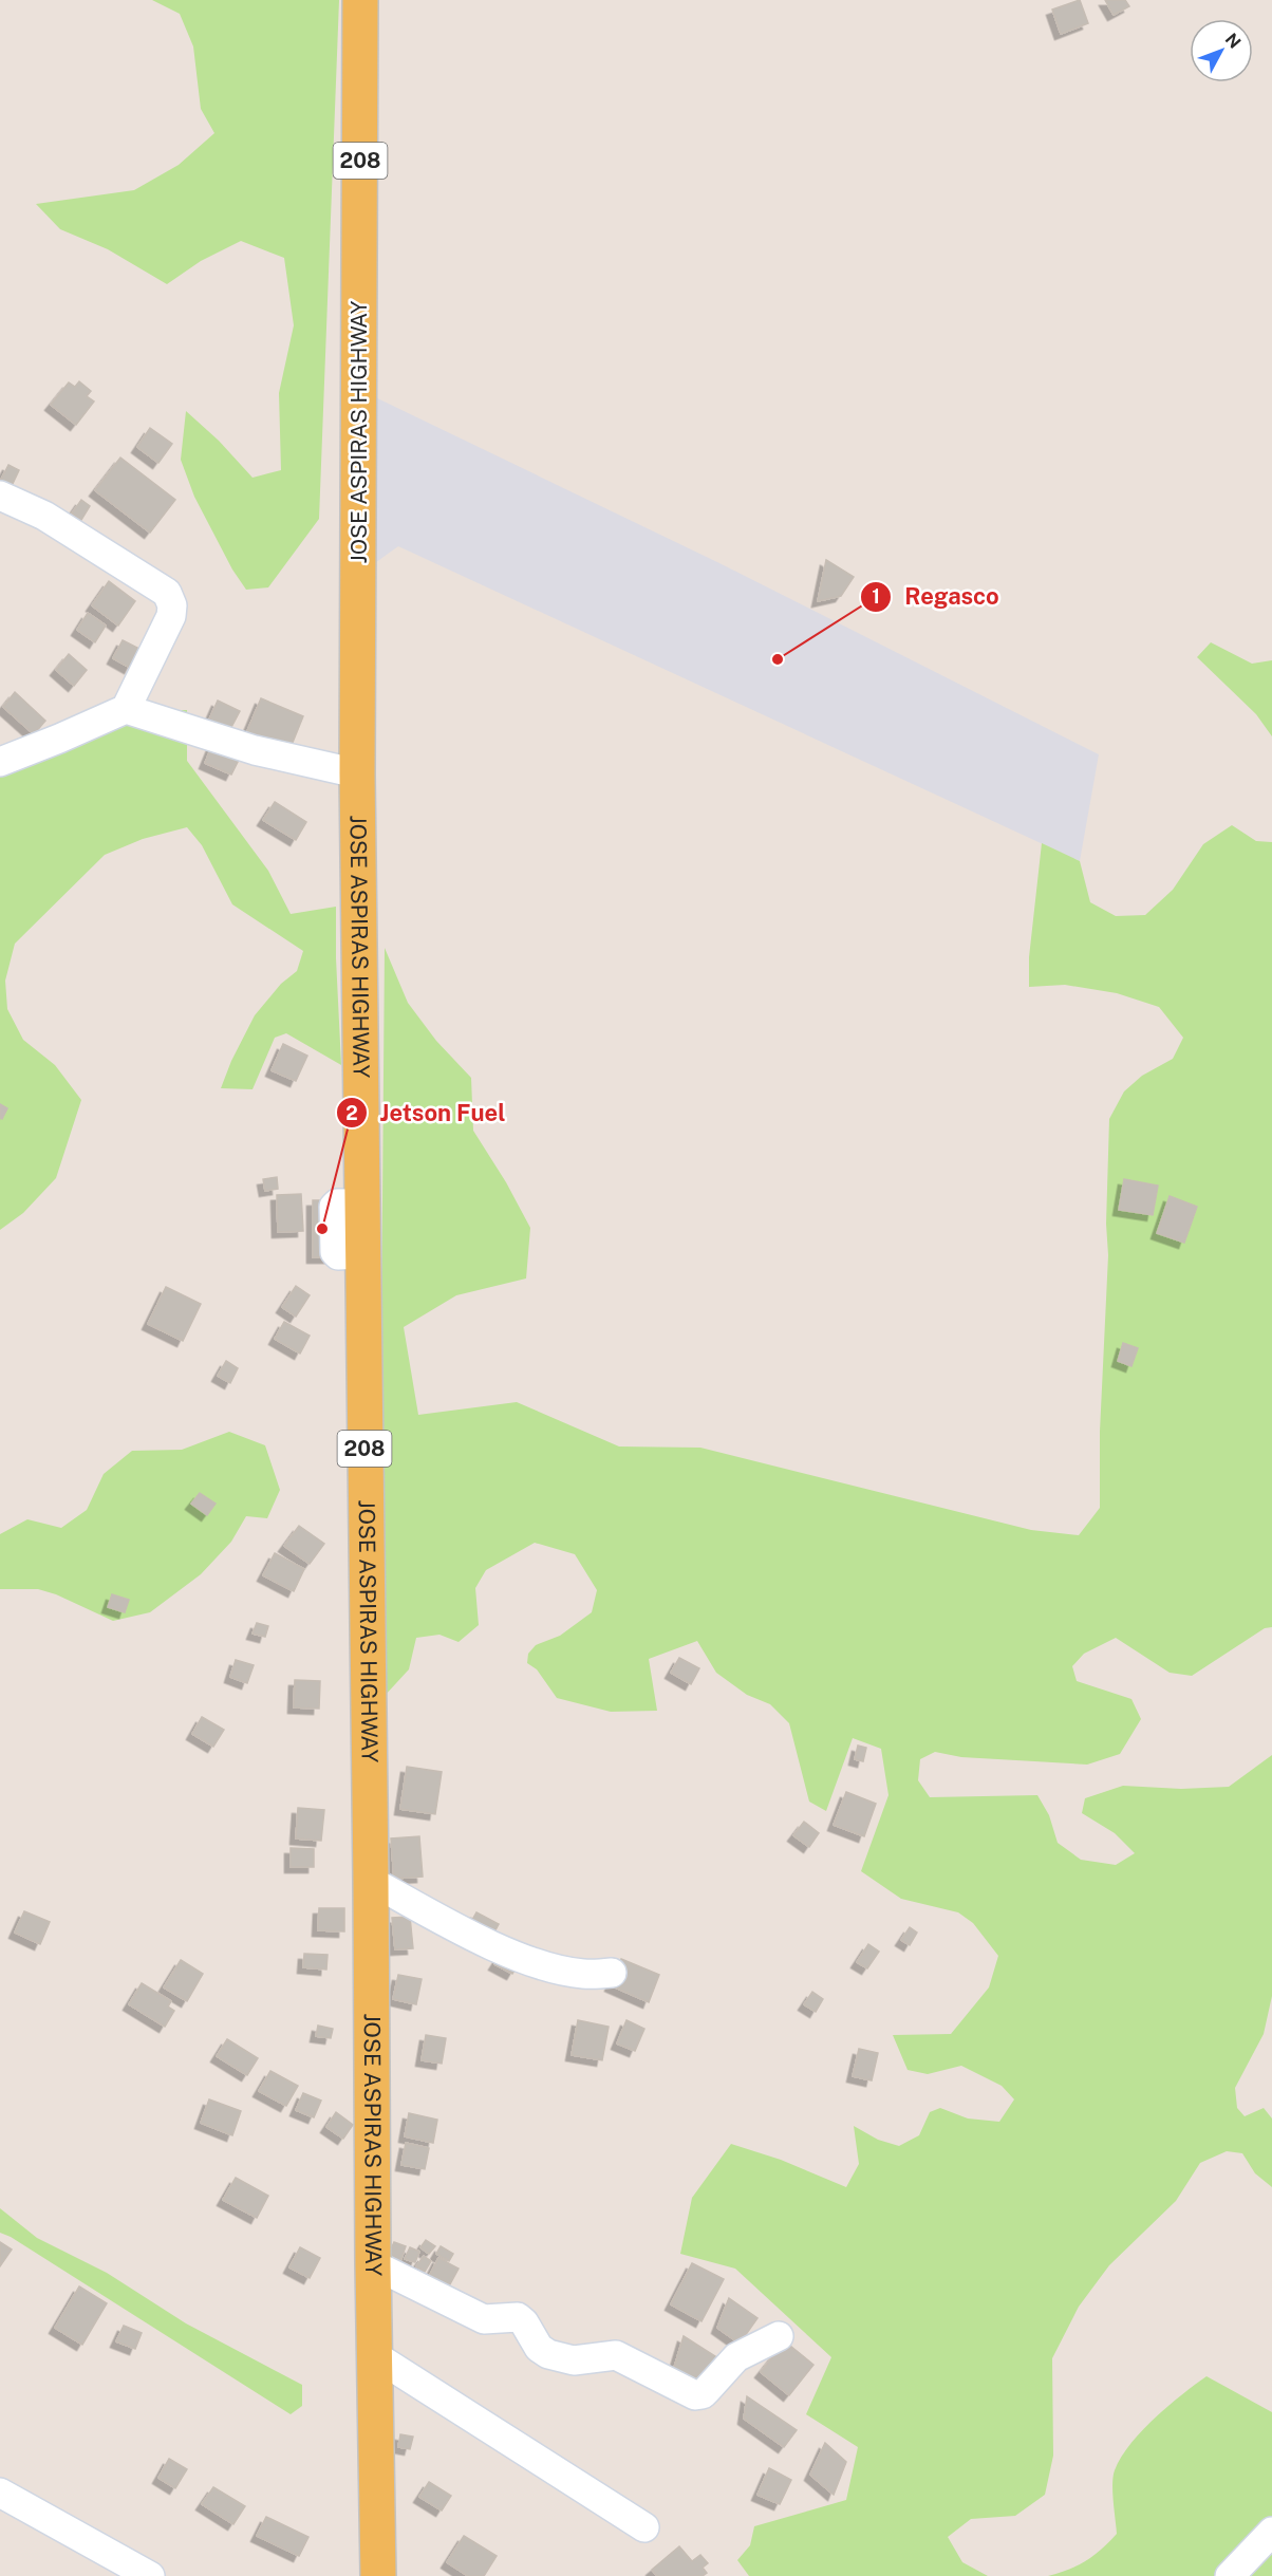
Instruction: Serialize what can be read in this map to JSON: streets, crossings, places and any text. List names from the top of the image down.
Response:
{
  "streets": {
    "main road": ["208", "JOSE ASPIRAS HIGHWAY"]
  },
  "places": ["Regasco", "Jetson Fuel"],
  "north": "top right"
}
